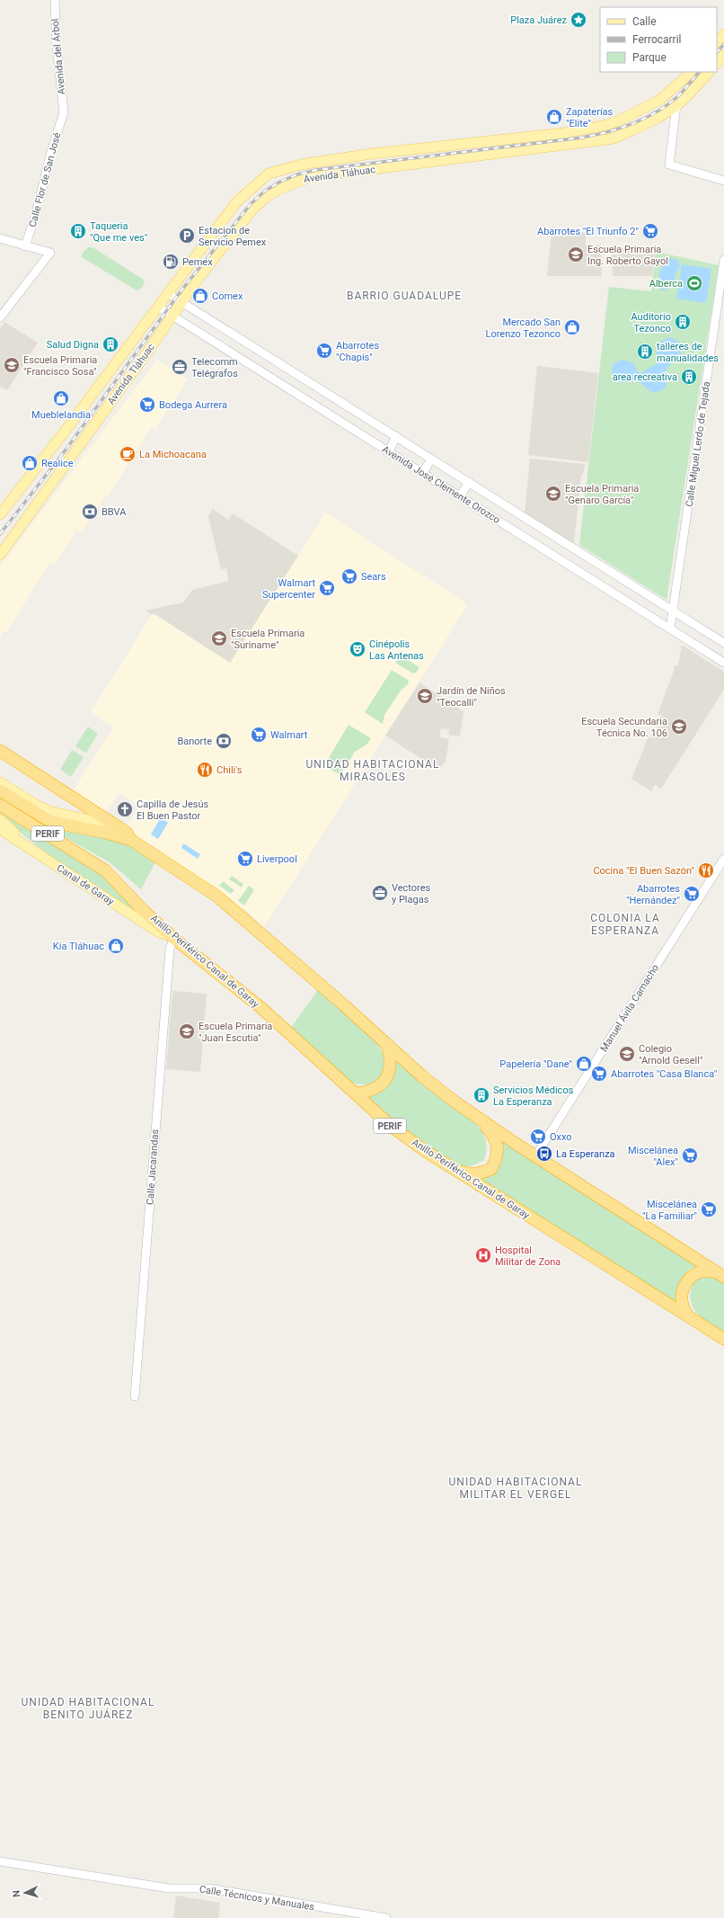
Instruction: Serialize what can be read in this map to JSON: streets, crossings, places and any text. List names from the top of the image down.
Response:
{
  "streets": {
    "highway": ["PERIF", "Anillo Periférico Canal de Garay"],
    "main road": ["Avenida Tláhuac", "Canal de Garay"],
    "street": [
      "Avenida del Árbol",
      "Calle Flor de San José",
      "Calle Miguel Lerdo de Tejada",
      "Avenida José Clemente Orozco",
      "Manuel Ávila Camacho",
      "Calle Jacarandas",
      "Calle Técnicos y Manuales"
    ]
  },
  "crossings": [
    ["Avenida del Árbol", "Calle Flor de San José"],
    ["Avenida Tláhuac", "Avenida José Clemente Orozco"],
    ["Calle Miguel Lerdo de Tejada", "Avenida José Clemente Orozco"],
    ["PERIF", "Manuel Ávila Camacho"],
    ["Canal de Garay", "Anillo Periférico Canal de Garay"],
    ["Canal de Garay", "Calle Jacarandas"],
    ["Anillo Periférico Canal de Garay", "Calle Jacarandas"]
  ],
  "districts": [
    "BARRIO GUADALUPE",
    "UNIDAD HABITACIONAL MIRASOLES",
    "COLONIA LA ESPERANZA",
    "UNIDAD HABITACIONAL MILITAR EL VERGEL",
    "UNIDAD HABITACIONAL BENITO JUÁREZ"
  ],
  "places": {
    "place": ["Plaza Juárez"],
    "shop": [
      "Zapaterías \"Elite\"",
      "Comex",
      "Mercado San Lorenzo Tezonco",
      "Mueblelandia",
      "Realice",
      "Kia Tláhuac",
      "Papelería \"Dane\""
    ],
    "building": [
      "Taqueria \"Que me ves\"",
      "Auditorio Tezonco",
      "Salud Digna",
      "talleres de manualidades",
      "area recreativa",
      "Servicios Médicos La Esperanza"
    ],
    "supermarket": [
      "Abarrotes \"El Triunfo 2\"",
      "Abarrotes \"Chapis\"",
      "Bodega Aurrera",
      "Sears",
      "Walmart Supercenter",
      "Walmart",
      "Liverpool",
      "Abarrotes \"Hernández\"",
      "Abarrotes \"Casa Blanca\"",
      "Oxxo",
      "Miscelánea \"Alex\"",
      "Miscelánea \"La Familiar\""
    ],
    "parking": ["Estacion de Servicio Pemex"],
    "school or university": [
      "Escuela Primaria Ing. Roberto Gayol",
      "Escuela Primaria \"Francisco Sosa\"",
      "Escuela Primaria \"Genaro García\"",
      "Escuela Primaria \"Suriname\"",
      "Jardín de Niños \"Teocalli\"",
      "Escuela Secundaria Técnica No. 106",
      "Escuela Primaria \"Juan Escutia\"",
      "Colegio \"Arnold Gesell\""
    ],
    "fuel station": ["Pemex"],
    "sports": ["Alberca"],
    "office": ["Telecomm Telégrafos", "Vectores y Plagas"],
    "cafe": ["La Michoacana"],
    "bank": ["BBVA", "Banorte"],
    "theatre": ["Cinépolis Las Antenas"],
    "restaurant": ["Chili's", "Cocina \"El Buen Sazón\""],
    "church": ["Capilla de Jesús El Buen Pastor"],
    "bus stop": ["La Esperanza"],
    "hospital": ["Hospital Militar de Zona"]
  },
  "legend": ["Calle", "Ferrocarril", "Parque"],
  "north": "left"
}
